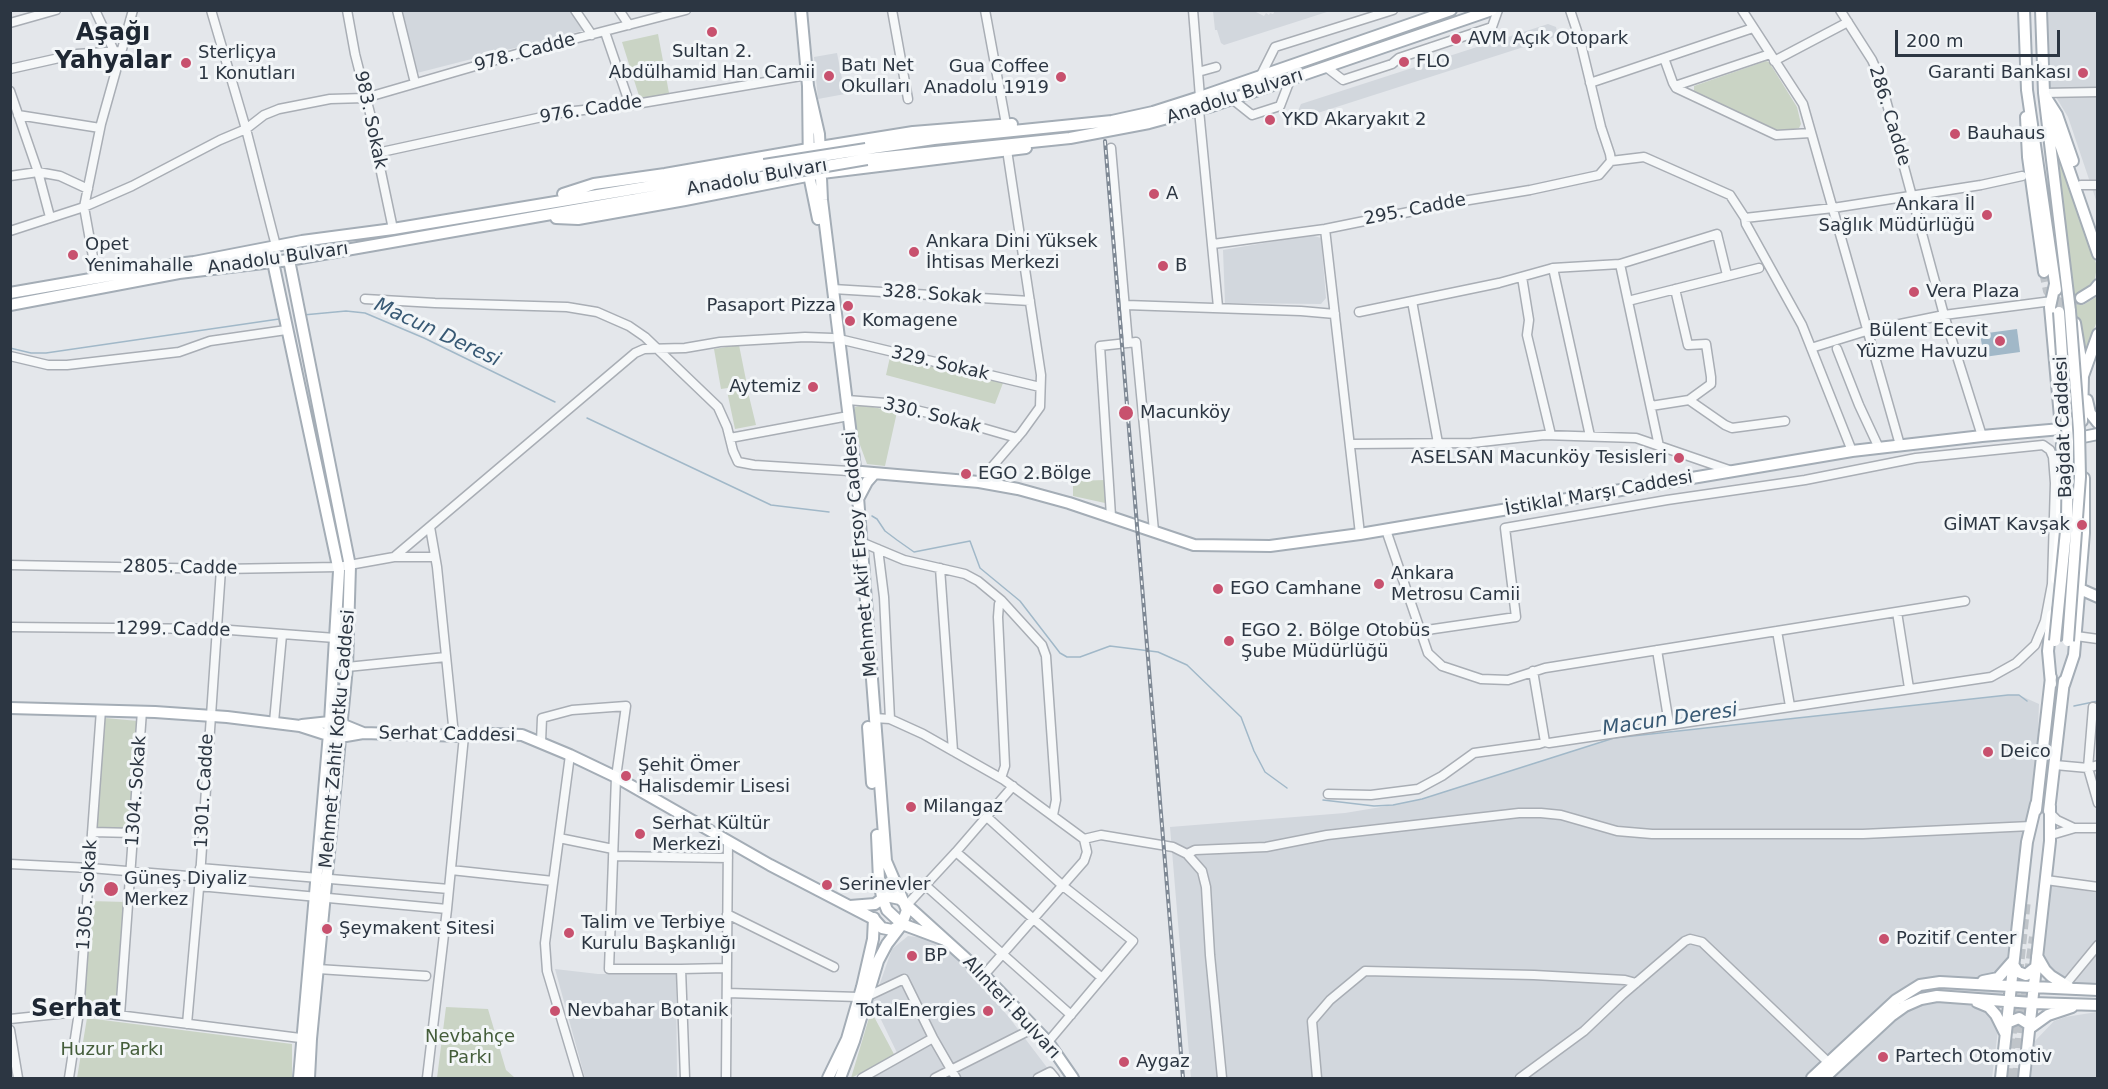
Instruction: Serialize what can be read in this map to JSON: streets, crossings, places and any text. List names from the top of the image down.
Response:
{
  "streets": {
    "main road": [
      "Anadolu Bulvarı",
      "Bağdat Caddesi",
      "İstiklal Marşı Caddesi",
      "Mehmet Akif Ersoy Caddesi",
      "Serhat Caddesi",
      "Mehmet Zahit Kotku Caddesi",
      "Alınteri Bulvarı"
    ],
    "street": [
      "978. Cadde",
      "976. Cadde",
      "286. Cadde",
      "983. Sokak",
      "295. Cadde",
      "328. Sokak",
      "329. Sokak",
      "330. Sokak",
      "2805. Cadde",
      "1299. Cadde",
      "1304. Sokak",
      "1301. Cadde",
      "1305. Sokak"
    ]
  },
  "crossings": [
    ["978. Cadde", "983. Sokak"],
    ["Anadolu Bulvarı", "983. Sokak"],
    ["Anadolu Bulvarı", "Mehmet Zahit Kotku Caddesi"],
    ["976. Cadde", "983. Sokak"],
    ["976. Cadde", "Mehmet Akif Ersoy Caddesi"],
    ["286. Cadde", "İstiklal Marşı Caddesi"],
    ["328. Sokak", "Mehmet Akif Ersoy Caddesi"],
    ["329. Sokak", "Mehmet Akif Ersoy Caddesi"],
    ["329. Sokak", "2805. Cadde"],
    ["330. Sokak", "Mehmet Akif Ersoy Caddesi"],
    ["İstiklal Marşı Caddesi", "Mehmet Akif Ersoy Caddesi"],
    ["Mehmet Akif Ersoy Caddesi", "Serhat Caddesi"],
    ["Mehmet Akif Ersoy Caddesi", "Alınteri Bulvarı"],
    ["2805. Cadde", "Mehmet Zahit Kotku Caddesi"],
    ["2805. Cadde", "1301. Cadde"],
    ["1299. Cadde", "Mehmet Zahit Kotku Caddesi"],
    ["1299. Cadde", "1301. Cadde"],
    ["Serhat Caddesi", "Mehmet Zahit Kotku Caddesi"],
    ["Serhat Caddesi", "1304. Sokak"],
    ["Serhat Caddesi", "1301. Cadde"],
    ["Serhat Caddesi", "1305. Sokak"],
    ["Serhat Caddesi", "Alınteri Bulvarı"]
  ],
  "districts": ["Aşağı Yahyalar", "Serhat"],
  "water": ["Macun Deresi"],
  "parks": ["Nevbahçe Parkı", "Huzur Parkı"],
  "places": [
    "Sultan 2. Abdülhamid Han Camii",
    "AVM Açık Otopark",
    "FLO",
    "Sterliçya 1 Konutları",
    "Garanti Bankası",
    "Batı Net Okulları",
    "Gua Coffee Anadolu 1919",
    "YKD Akaryakıt 2",
    "Bauhaus",
    "A",
    "Ankara İl Sağlık Müdürlüğü",
    "Ankara Dini Yüksek İhtisas Merkezi",
    "Opet Yenimahalle",
    "B",
    "Vera Plaza",
    "Pasaport Pizza",
    "Komagene",
    "Bülent Ecevit Yüzme Havuzu",
    "Aytemiz",
    "Macunköy",
    "ASELSAN Macunköy Tesisleri",
    "EGO 2.Bölge",
    "GİMAT Kavşak",
    "Ankara Metrosu Camii",
    "EGO Camhane",
    "EGO 2. Bölge Otobüs Şube Müdürlüğü",
    "Deico",
    "Şehit Ömer Halisdemir Lisesi",
    "Milangaz",
    "Serhat Kültür Merkezi",
    "Serinevler",
    "Güneş Diyaliz Merkez",
    "Şeymakent Sitesi",
    "Talim ve Terbiye Kurulu Başkanlığı",
    "Pozitif Center",
    "BP",
    "Nevbahar Botanik",
    "TotalEnergies",
    "Partech Otomotiv",
    "Aygaz"
  ],
  "scale_bar": "200 m"
}
